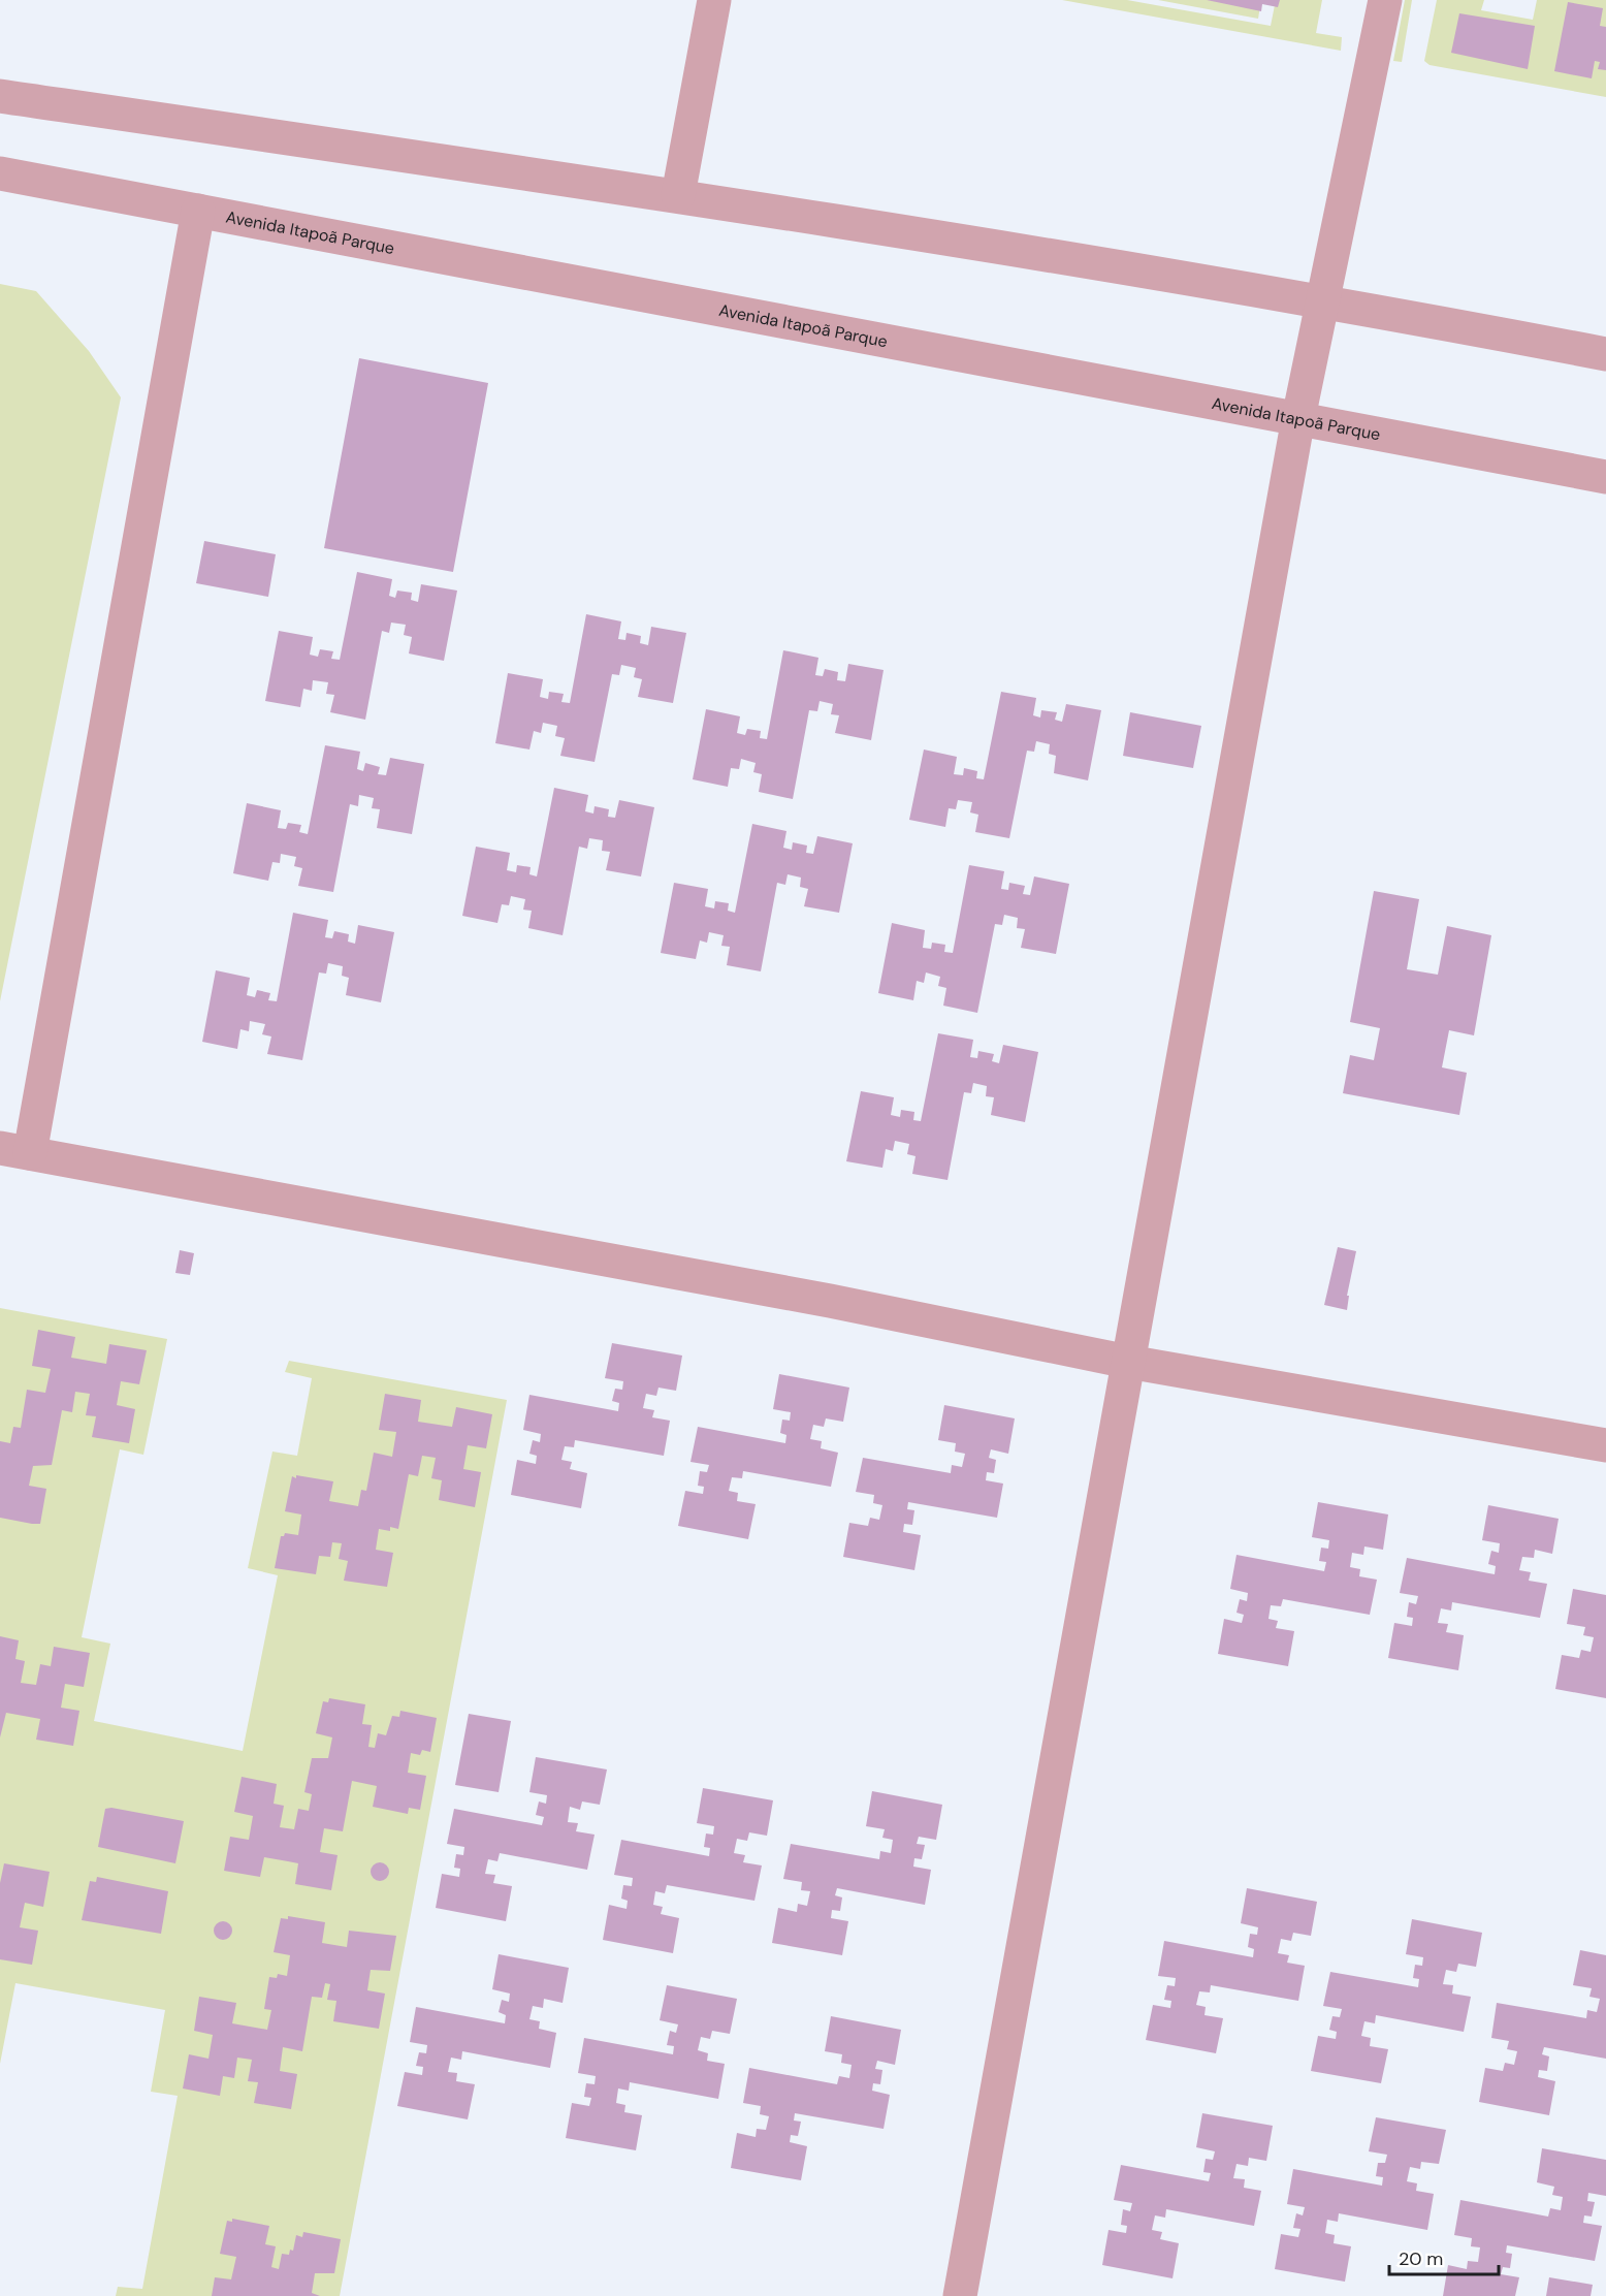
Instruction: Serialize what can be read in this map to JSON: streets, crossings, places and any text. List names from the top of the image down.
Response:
{
  "streets": {
    "street": ["Avenida Itapoã Parque"]
  },
  "scale_bar": "20 m"
}
